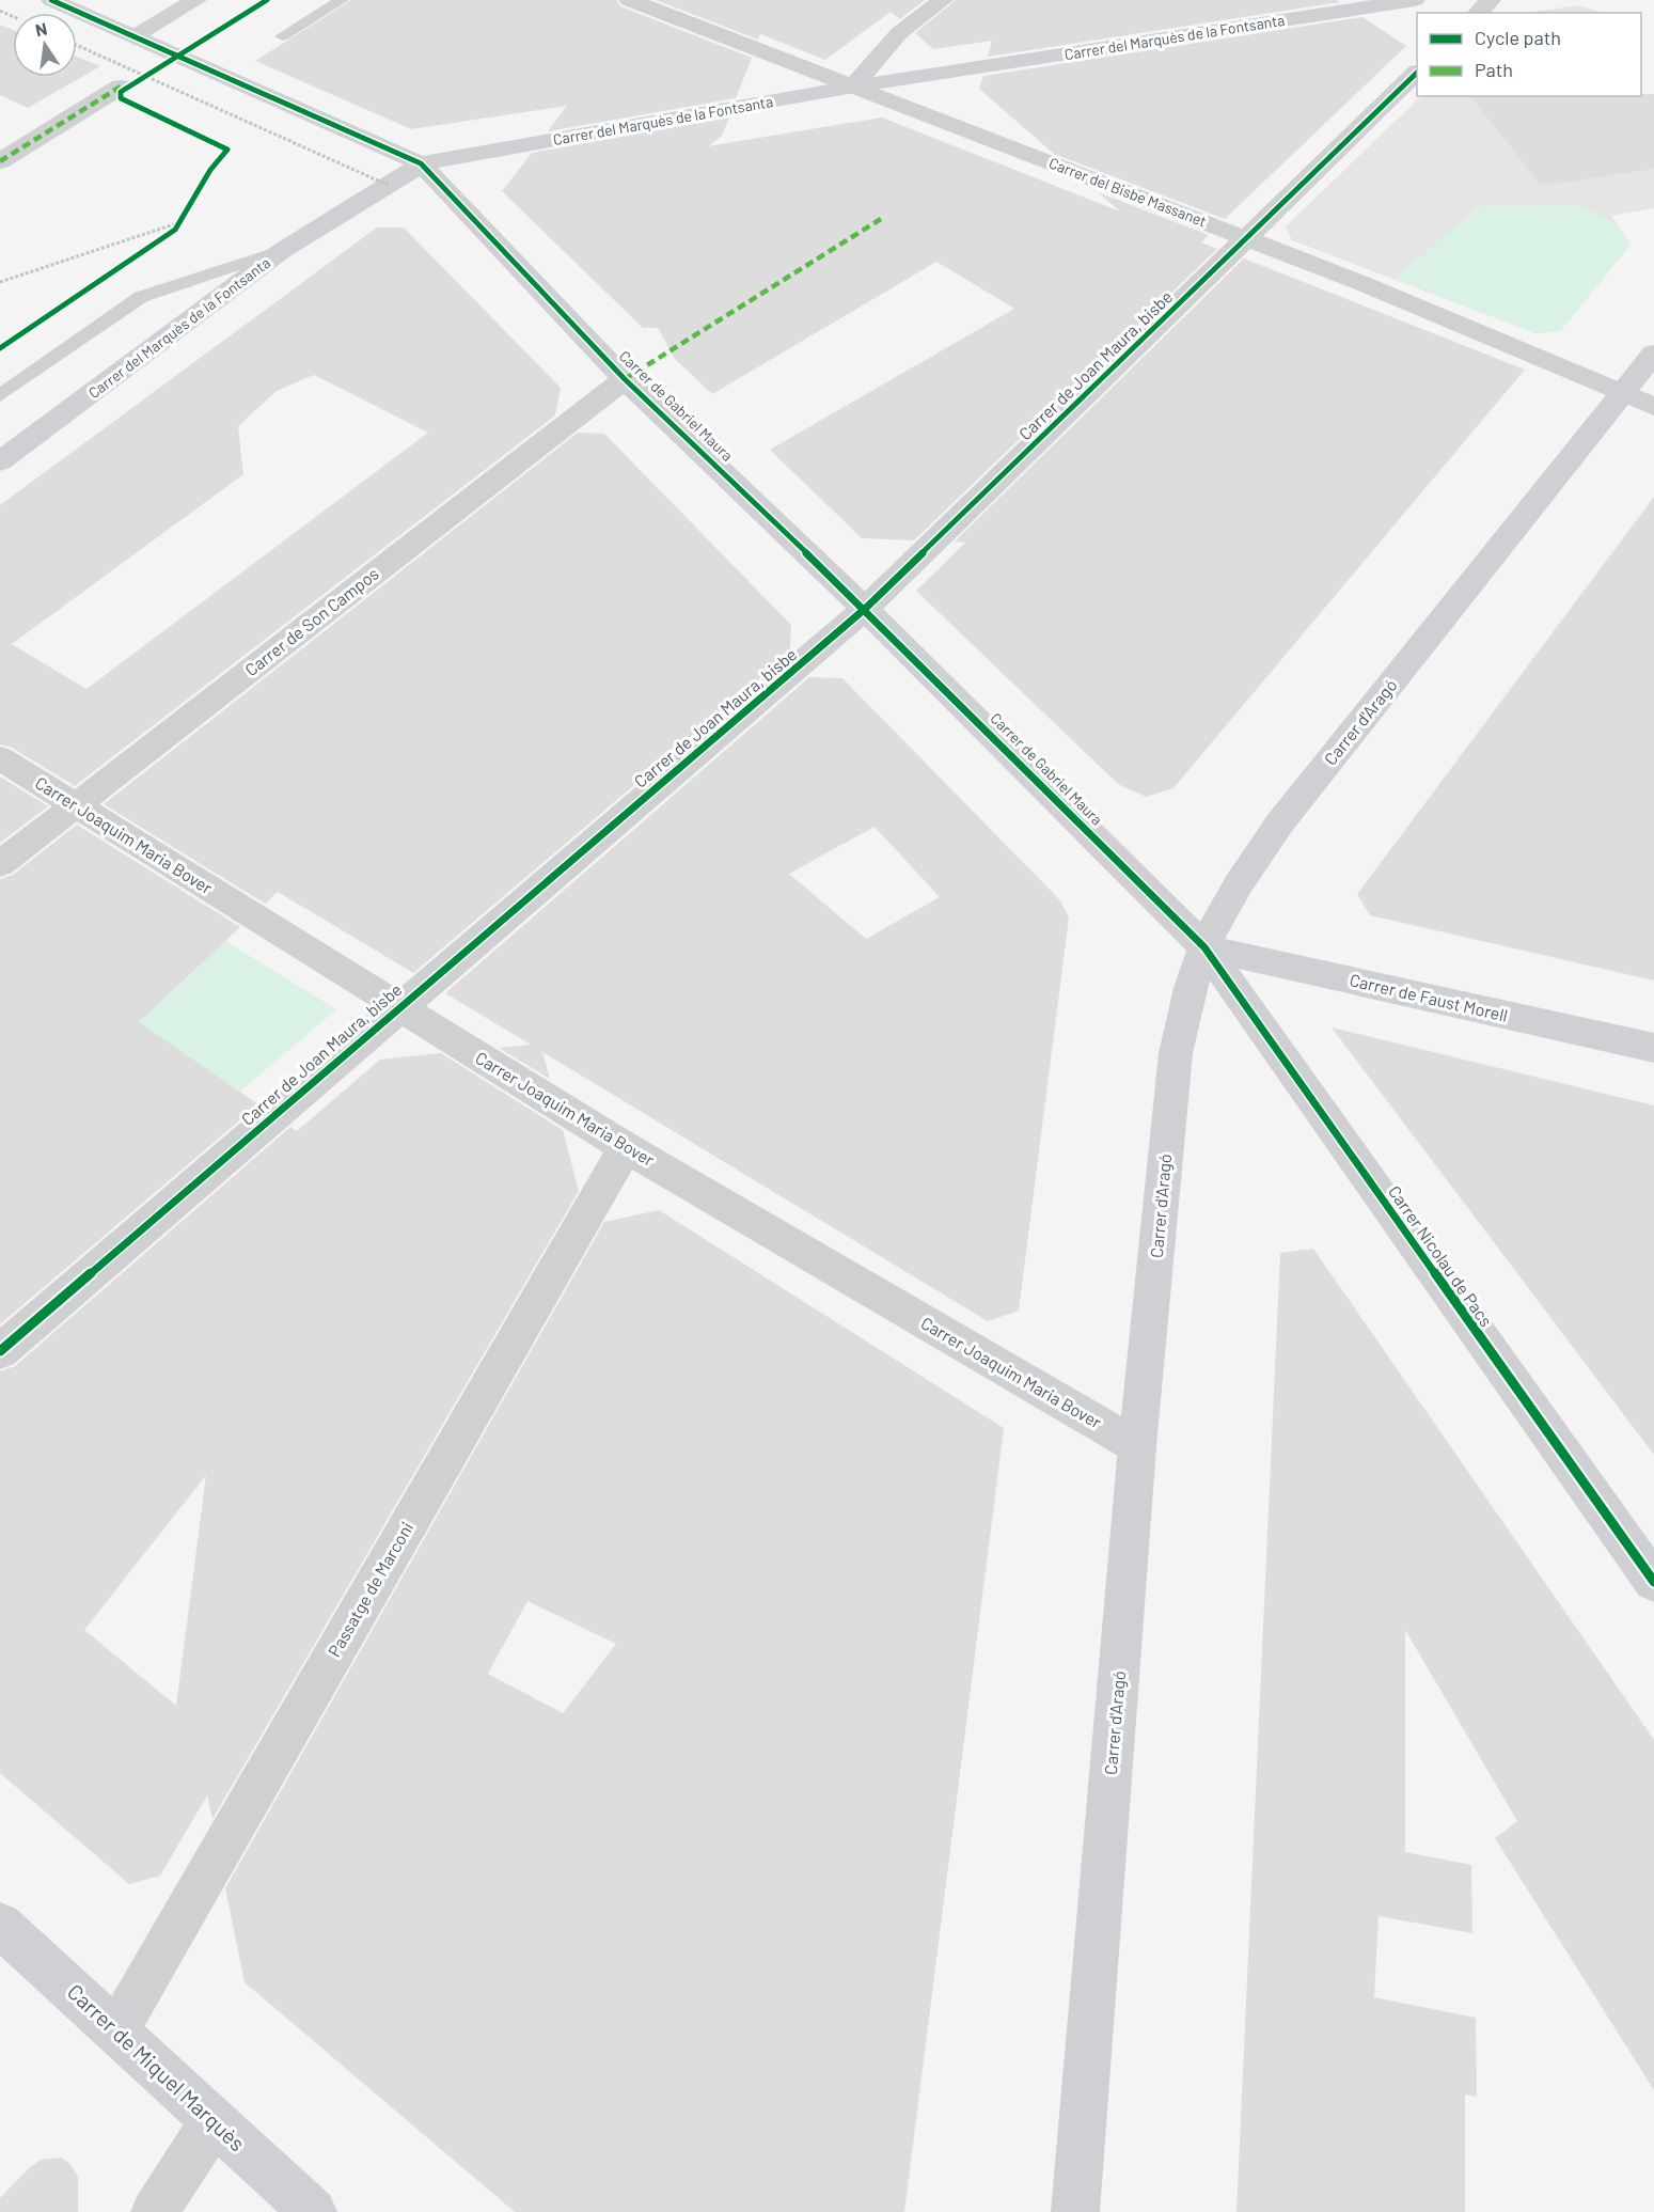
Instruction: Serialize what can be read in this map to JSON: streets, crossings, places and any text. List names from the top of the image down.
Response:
{
  "streets": {
    "street": [
      "Carrer del Marquès de la Fontsanta",
      "Carrer del Bisbe Massanet",
      "Carrer de Joan Maura, bisbe",
      "Carrer de Gabriel Maura",
      "Carrer de Son Campos",
      "Carrer d'Aragó",
      "Carrer Joaquim Maria Bover",
      "Carrer de Faust Morell",
      "Carrer Nicolau de Pacs",
      "Passatge de Marconi",
      "Carrer de Miquel Marquès"
    ]
  },
  "crossings": [
    ["Carrer del Marquès de la Fontsanta", "Carrer del Bisbe Massanet"],
    ["Carrer del Marquès de la Fontsanta", "Carrer de Gabriel Maura"],
    ["Carrer del Bisbe Massanet", "Carrer de Joan Maura, bisbe"],
    ["Carrer del Bisbe Massanet", "Carrer d'Aragó"],
    ["Carrer de Joan Maura, bisbe", "Carrer de Gabriel Maura"],
    ["Carrer de Joan Maura, bisbe", "Carrer Joaquim Maria Bover"],
    ["Carrer de Gabriel Maura", "Carrer de Son Campos"],
    ["Carrer de Gabriel Maura", "Carrer d'Aragó"],
    ["Carrer de Gabriel Maura", "Carrer de Faust Morell"],
    ["Carrer de Gabriel Maura", "Carrer Nicolau de Pacs"],
    ["Carrer de Son Campos", "Carrer Joaquim Maria Bover"],
    ["Carrer d'Aragó", "Carrer Joaquim Maria Bover"],
    ["Carrer d'Aragó", "Carrer de Faust Morell"],
    ["Carrer d'Aragó", "Carrer Nicolau de Pacs"],
    ["Carrer Joaquim Maria Bover", "Passatge de Marconi"],
    ["Carrer de Faust Morell", "Carrer Nicolau de Pacs"],
    ["Passatge de Marconi", "Carrer de Miquel Marquès"]
  ],
  "legend": ["Cycle path", "Path"],
  "north": "top"
}
